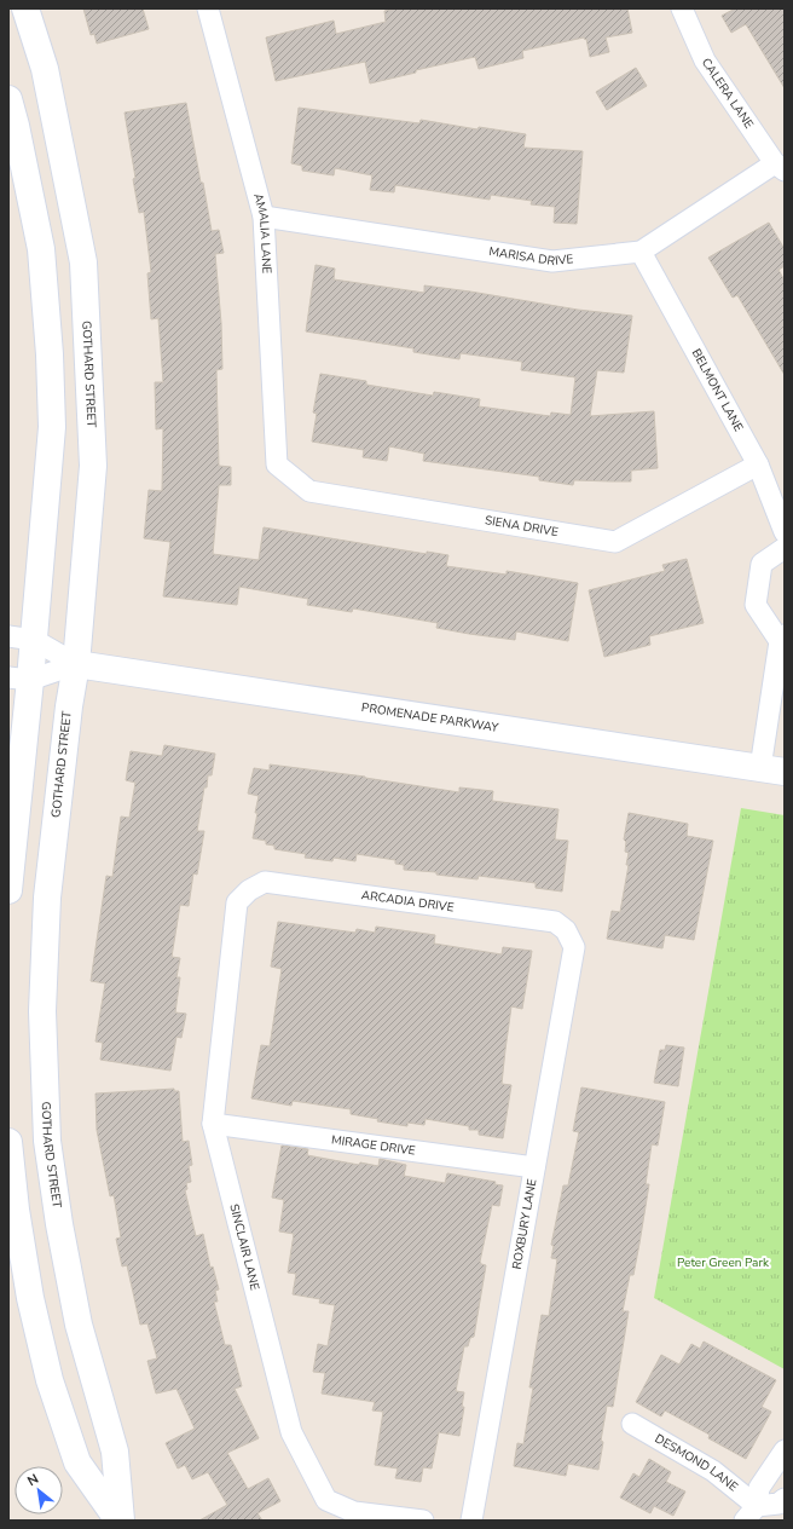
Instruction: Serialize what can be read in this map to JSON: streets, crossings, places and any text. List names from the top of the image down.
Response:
{
  "streets": {
    "street": [
      "CALERA LANE",
      "AMALIA LANE",
      "MARISA DRIVE",
      "GOTHARD STREET",
      "BELMONT LANE",
      "SIENA DRIVE",
      "PROMENADE PARKWAY",
      "ARCADIA DRIVE",
      "MIRAGE DRIVE",
      "ROXBURY LANE",
      "SINCLAIR LANE",
      "DESMOND LANE"
    ]
  },
  "crossings": [
    ["CALERA LANE", "MARISA DRIVE"],
    ["AMALIA LANE", "MARISA DRIVE"],
    ["AMALIA LANE", "SIENA DRIVE"],
    ["MARISA DRIVE", "BELMONT LANE"],
    ["GOTHARD STREET", "PROMENADE PARKWAY"],
    ["BELMONT LANE", "SIENA DRIVE"],
    ["ARCADIA DRIVE", "ROXBURY LANE"],
    ["ARCADIA DRIVE", "SINCLAIR LANE"],
    ["MIRAGE DRIVE", "ROXBURY LANE"],
    ["MIRAGE DRIVE", "SINCLAIR LANE"]
  ],
  "parks": ["Peter Green Park"],
  "north": "top left"
}
